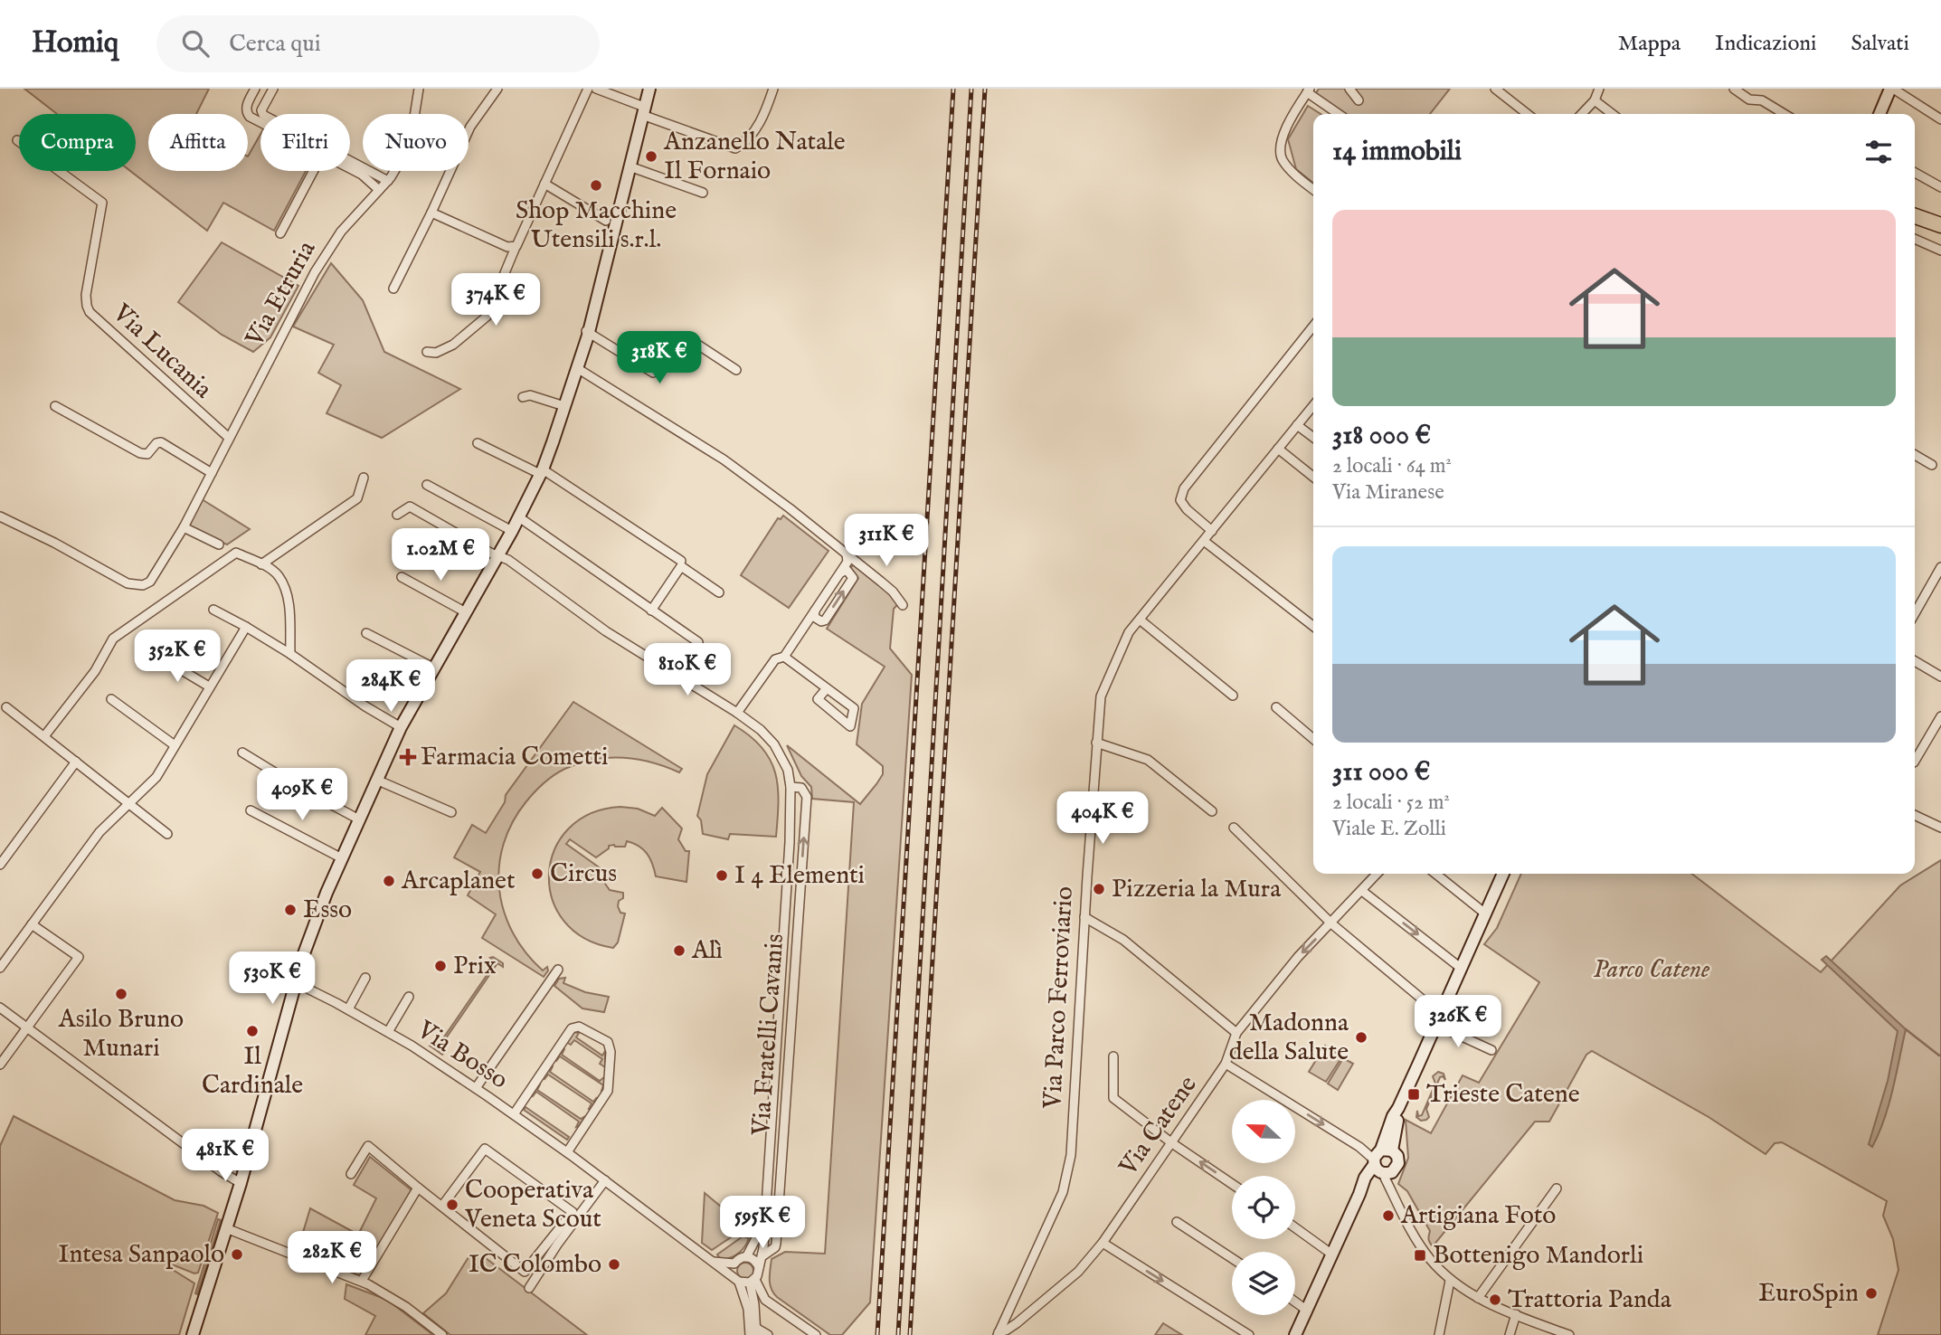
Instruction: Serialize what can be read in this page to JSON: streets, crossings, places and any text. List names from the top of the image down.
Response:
{
  "streets": {
    "street": [
      "Via Etruria",
      "Via Lucania",
      "Via Parco Ferroviario",
      "Via Fratelli Cavanis",
      "Via Bosso",
      "Via Catene"
    ]
  },
  "crossings": [
    ["Via Etruria", "Via Lucania"],
    ["Via Parco Ferroviario", "Via Catene"],
    ["Via Fratelli Cavanis", "Via Bosso"]
  ],
  "parks": ["Parco Catene"],
  "places": {
    "other": [
      "Anzanello Natale Il Fornaio",
      "Shop Macchine Utensili s.r.l.",
      "Circus",
      "I 4 Elementi",
      "Arcaplanet",
      "Pizzeria la Mura",
      "Esso",
      "Alì",
      "Prix",
      "Asilo Bruno Munari",
      "Il Cardinale",
      "Madonna della Salute",
      "Cooperativa Veneta Scout",
      "Artigiana Foto",
      "Intesa Sanpaolo",
      "IC Colombo",
      "EuroSpin",
      "Trattoria Panda"
    ],
    "health": ["Farmacia Cometti"],
    "transit": ["Trieste Catene", "Bottenigo Mandorli"]
  },
  "north": "left",
  "page": {
    "header": "Homiq",
    "search": "Cerca qui",
    "nav": ["Mappa", "Indicazioni", "Salvati"],
    "chip": [
      "Compra",
      "Affitta",
      "Filtri",
      "Nuovo"
    ],
    "heading": "14 immobili",
    "list": [
      {
        "name": "318 000 €",
        "note": "2 locali · 64 m² · Via Miranese"
      },
      {
        "name": "311 000 €",
        "note": "2 locali · 52 m² · Viale E. Zolli"
      }
    ],
    "price": [
      "374K €",
      "318K €",
      "311K €",
      "1.02M €",
      "352K €",
      "810K €",
      "284K €",
      "409K €",
      "404K €",
      "530K €",
      "326K €",
      "481K €",
      "595K €",
      "282K €"
    ]
  }
}
